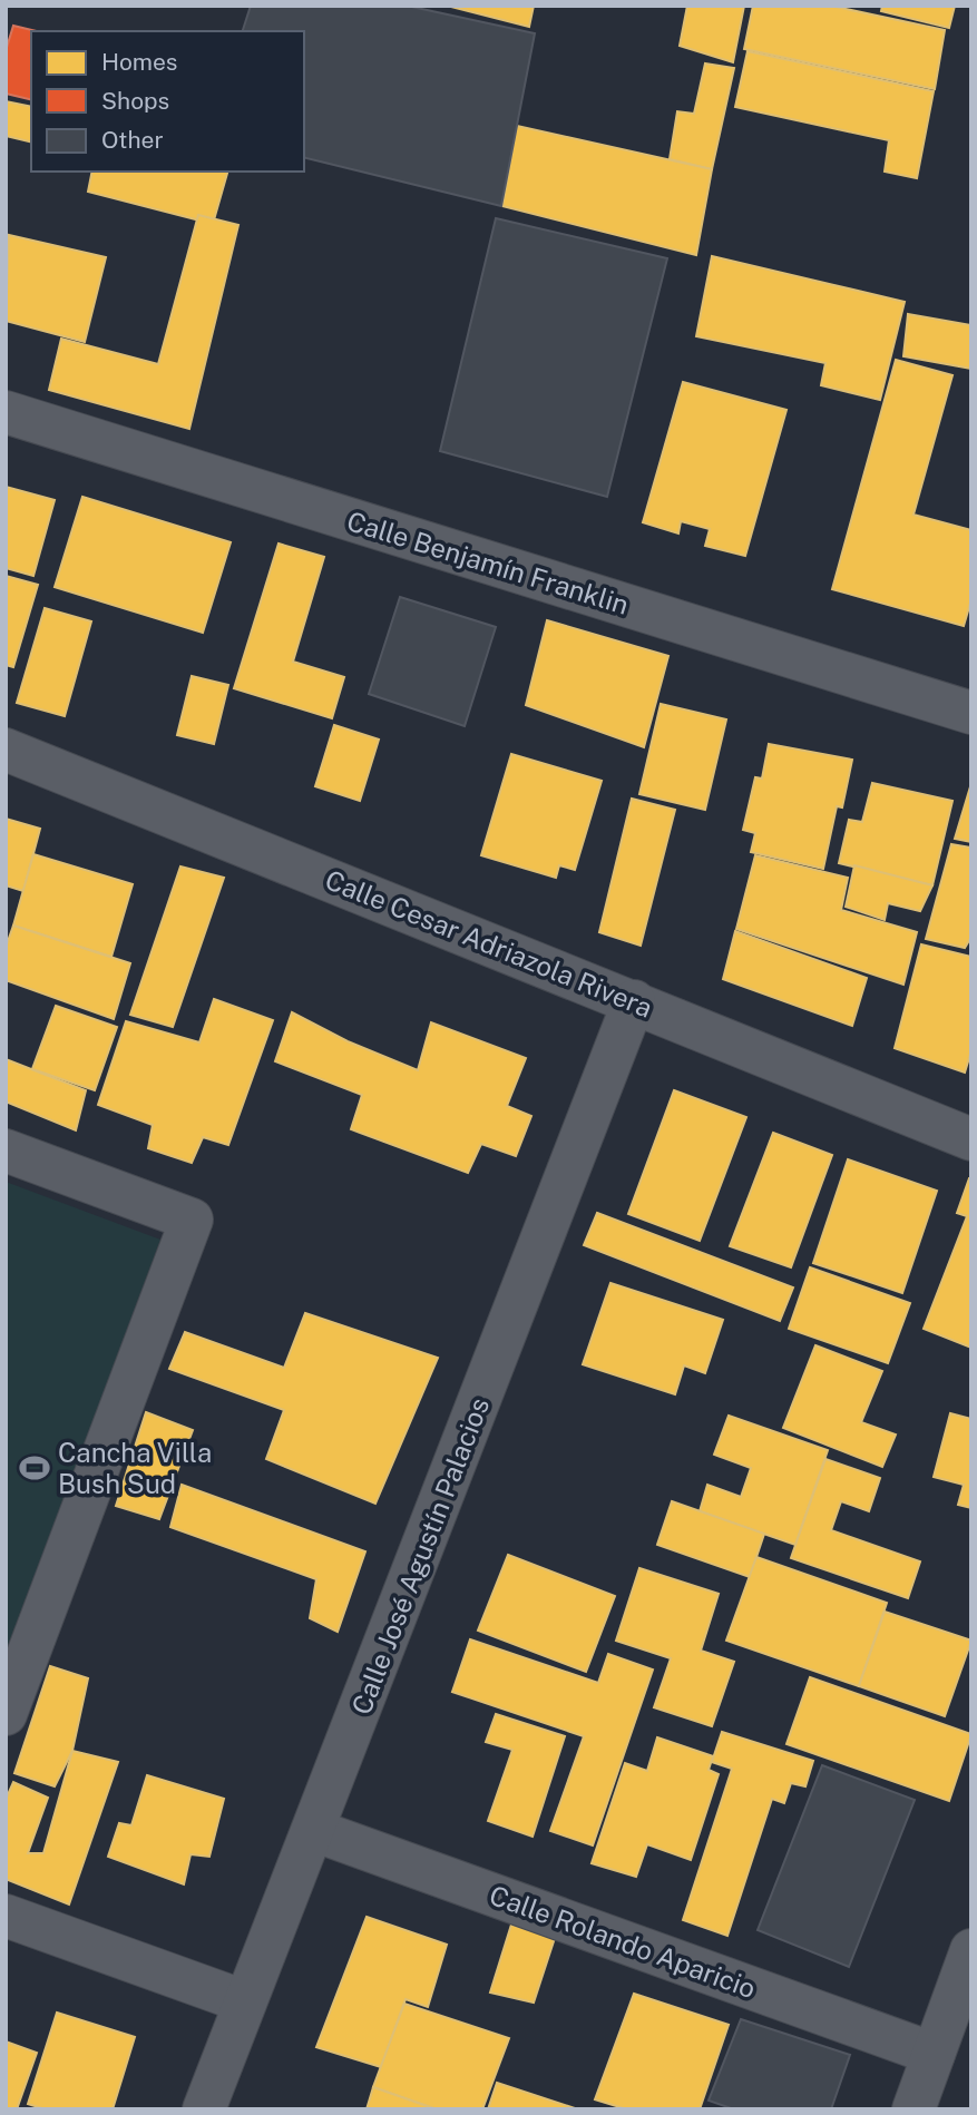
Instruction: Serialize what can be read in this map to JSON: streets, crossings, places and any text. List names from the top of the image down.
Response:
{
  "streets": {
    "street": [
      "Calle Benjamín Franklin",
      "Calle Cesar Adriazola Rivera",
      "Calle José Agustín Palacios",
      "Calle Rolando Aparicio"
    ]
  },
  "crossings": [
    ["Calle Cesar Adriazola Rivera", "Calle José Agustín Palacios"],
    ["Calle José Agustín Palacios", "Calle Rolando Aparicio"]
  ],
  "places": {
    "sports": ["Cancha Villa Bush Sud"]
  },
  "legend": ["Homes", "Shops", "Other"]
}
